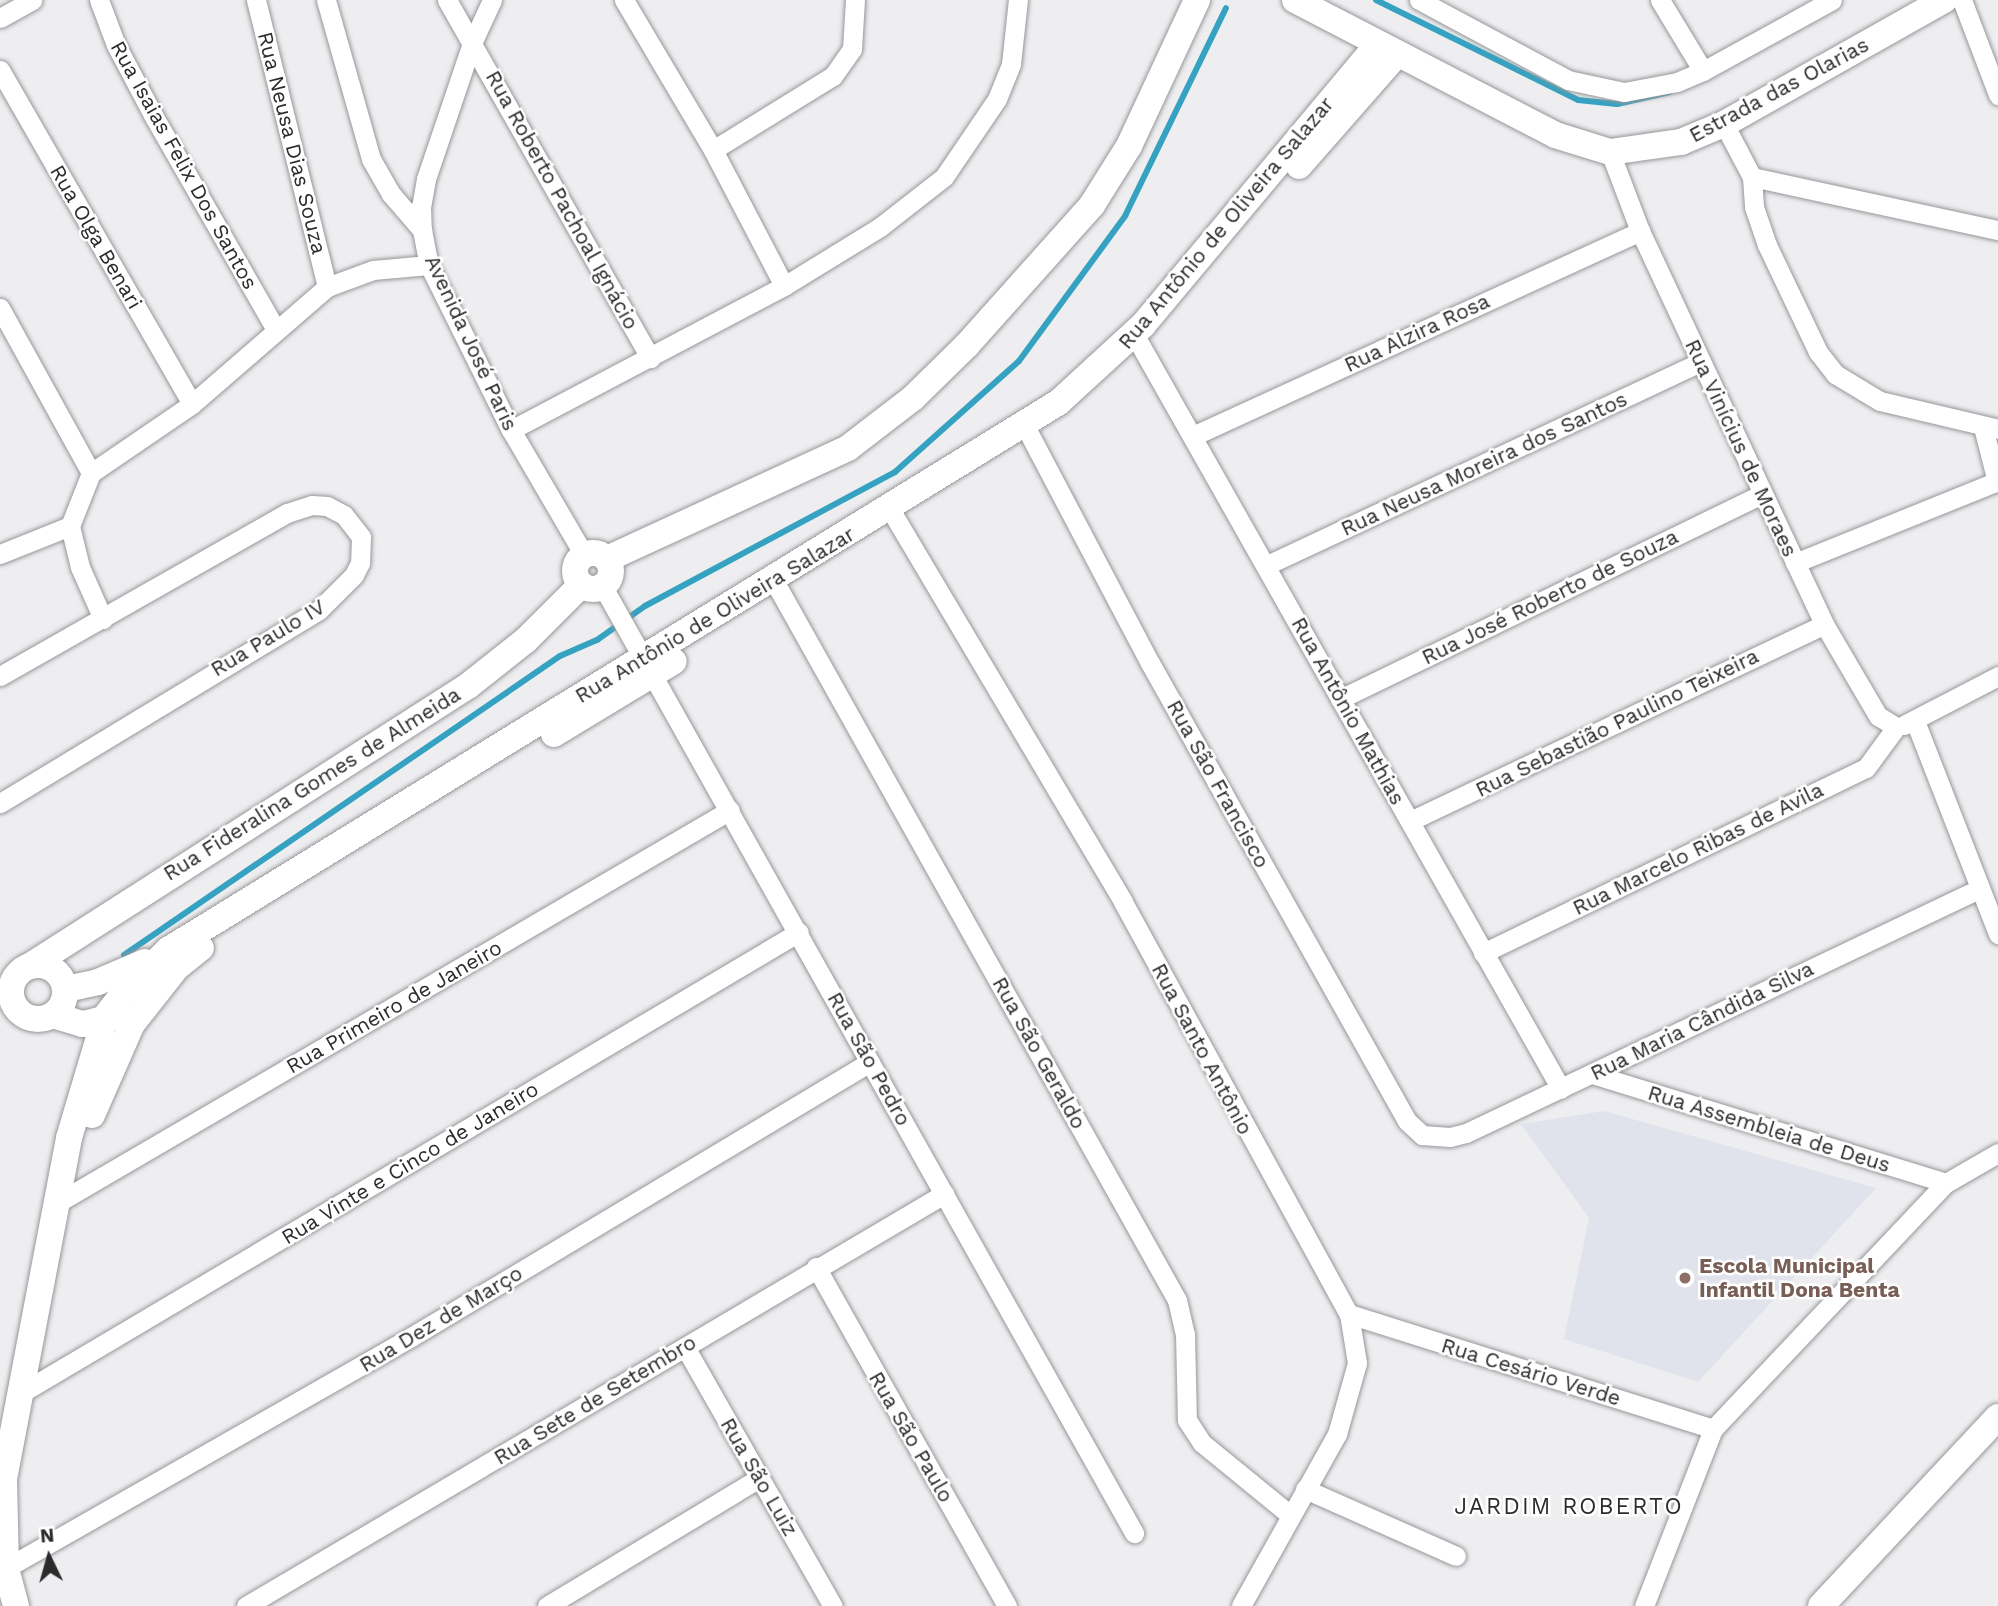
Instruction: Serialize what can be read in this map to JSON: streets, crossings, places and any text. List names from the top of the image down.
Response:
{
  "streets": {
    "street": [
      "Estrada das Olarias",
      "Rua Neusa Dias Souza",
      "Rua Isaias Felix Dos Santos",
      "Rua Roberto Pachoal Ignácio",
      "Rua Antônio de Oliveira Salazar",
      "Rua Olga Benari",
      "Rua Alzira Rosa",
      "Avenida José Paris",
      "Rua Vinícius de Moraes",
      "Rua Neusa Moreira dos Santos",
      "Rua José Roberto de Souza",
      "Rua Paulo IV",
      "Rua Antônio Mathias",
      "Rua Sebastião Paulino Teixeira",
      "Rua Fideralina Gomes de Almeida",
      "Rua São Francisco",
      "Rua Marcelo Ribas de Avila",
      "Rua Primeiro de Janeiro",
      "Rua Maria Cândida Silva",
      "Rua Santo Antônio",
      "Rua São Geraldo",
      "Rua São Pedro",
      "Rua Assembleia de Deus",
      "Rua Vinte e Cinco de Janeiro",
      "Rua Dez de Março",
      "Rua Cesário Verde",
      "Rua Sete de Setembro",
      "Rua São Paulo",
      "Rua São Luiz"
    ]
  },
  "crossings": [
    ["Estrada das Olarias", "Rua Antônio de Oliveira Salazar"],
    ["Estrada das Olarias", "Rua Vinícius de Moraes"],
    ["Rua Roberto Pachoal Ignácio", "Avenida José Paris"],
    ["Rua Antônio de Oliveira Salazar", "Rua Antônio Mathias"],
    ["Rua Antônio de Oliveira Salazar", "Rua São Francisco"],
    ["Rua Antônio de Oliveira Salazar", "Rua Primeiro de Janeiro"],
    ["Rua Antônio de Oliveira Salazar", "Rua Santo Antônio"],
    ["Rua Antônio de Oliveira Salazar", "Rua São Geraldo"],
    ["Rua Antônio de Oliveira Salazar", "Rua São Pedro"],
    ["Rua Antônio de Oliveira Salazar", "Rua Vinte e Cinco de Janeiro"],
    ["Rua Antônio de Oliveira Salazar", "Rua Dez de Março"],
    ["Rua Alzira Rosa", "Rua Vinícius de Moraes"],
    ["Rua Alzira Rosa", "Rua Antônio Mathias"],
    ["Rua Vinícius de Moraes", "Rua Neusa Moreira dos Santos"],
    ["Rua Vinícius de Moraes", "Rua José Roberto de Souza"],
    ["Rua Vinícius de Moraes", "Rua Sebastião Paulino Teixeira"],
    ["Rua Vinícius de Moraes", "Rua Marcelo Ribas de Avila"],
    ["Rua Neusa Moreira dos Santos", "Rua Antônio Mathias"],
    ["Rua José Roberto de Souza", "Rua Antônio Mathias"],
    ["Rua Antônio Mathias", "Rua Sebastião Paulino Teixeira"],
    ["Rua Antônio Mathias", "Rua Marcelo Ribas de Avila"],
    ["Rua Antônio Mathias", "Rua Maria Cândida Silva"],
    ["Rua Fideralina Gomes de Almeida", "Rua São Pedro"],
    ["Rua São Francisco", "Rua Maria Cândida Silva"],
    ["Rua Primeiro de Janeiro", "Rua São Pedro"],
    ["Rua Maria Cândida Silva", "Rua Assembleia de Deus"],
    ["Rua Santo Antônio", "Rua São Geraldo"],
    ["Rua Santo Antônio", "Rua Cesário Verde"],
    ["Rua São Pedro", "Rua Vinte e Cinco de Janeiro"],
    ["Rua São Pedro", "Rua Dez de Março"],
    ["Rua São Pedro", "Rua Sete de Setembro"],
    ["Rua Sete de Setembro", "Rua São Paulo"],
    ["Rua Sete de Setembro", "Rua São Luiz"]
  ],
  "districts": ["JARDIM ROBERTO"],
  "places": ["Escola Municipal Infantil Dona Benta"],
  "north": "top"
}
